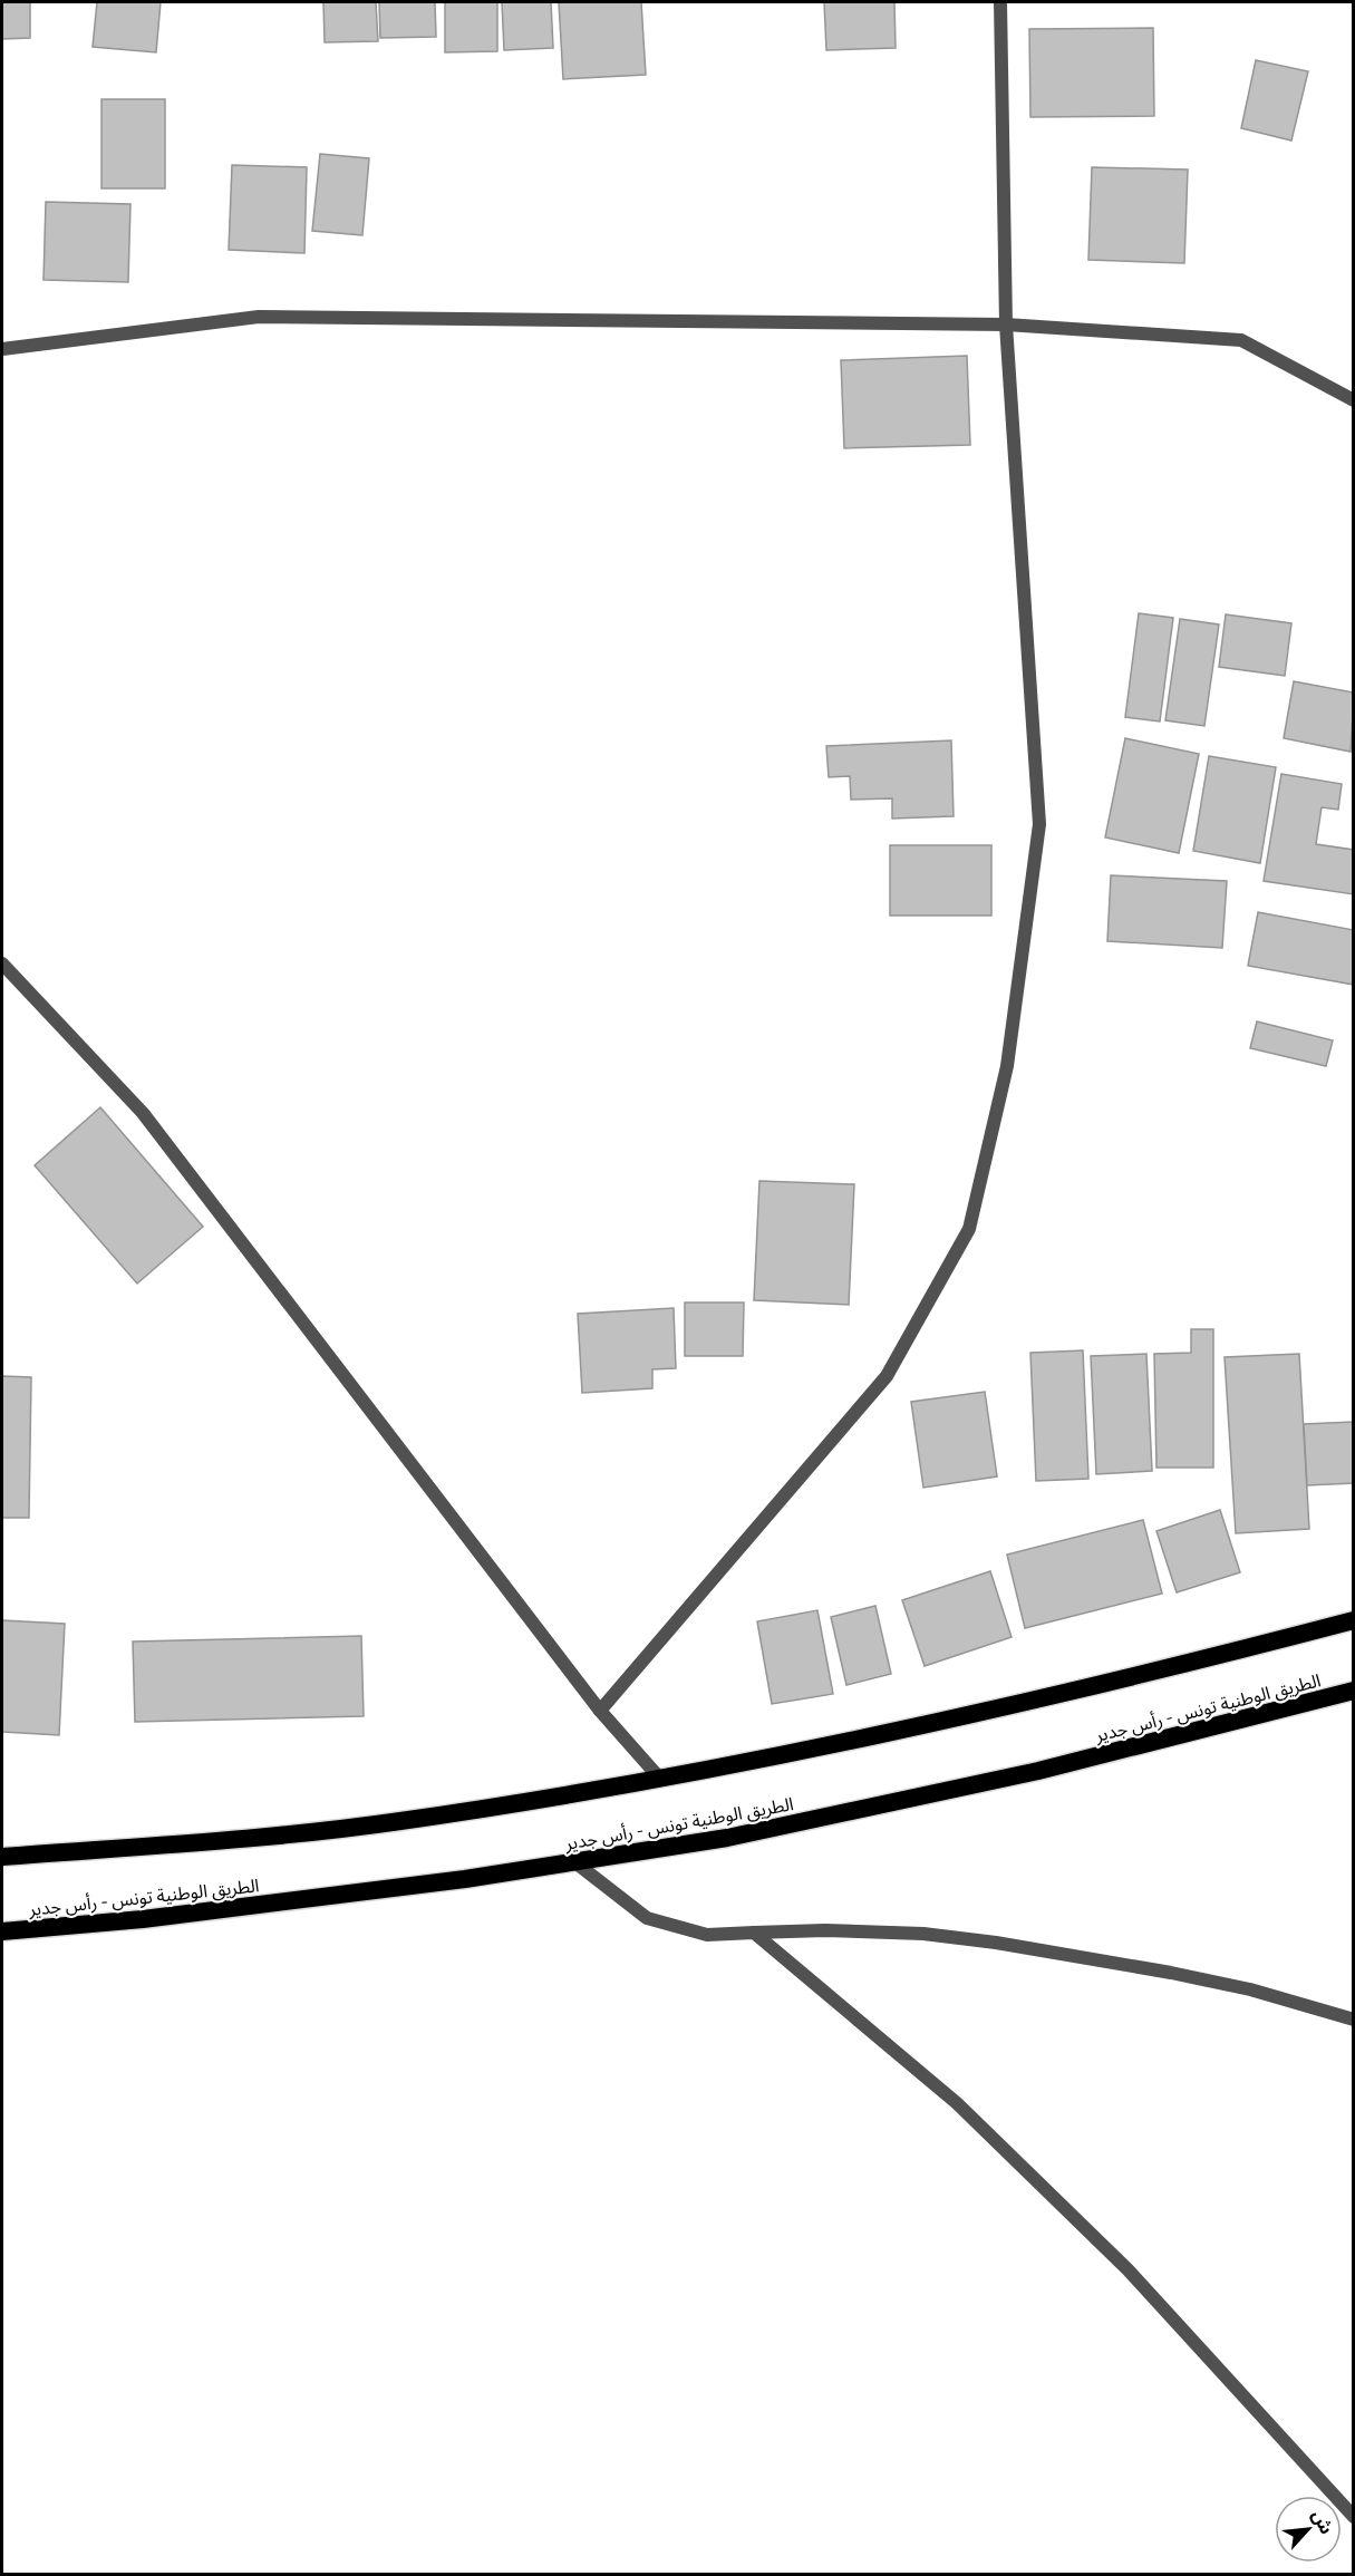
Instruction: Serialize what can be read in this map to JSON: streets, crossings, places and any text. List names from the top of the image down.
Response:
{
  "streets": {
    "highway": ["الطريق الوطنية تونس - رأس جدير"]
  },
  "north": "top right"
}
